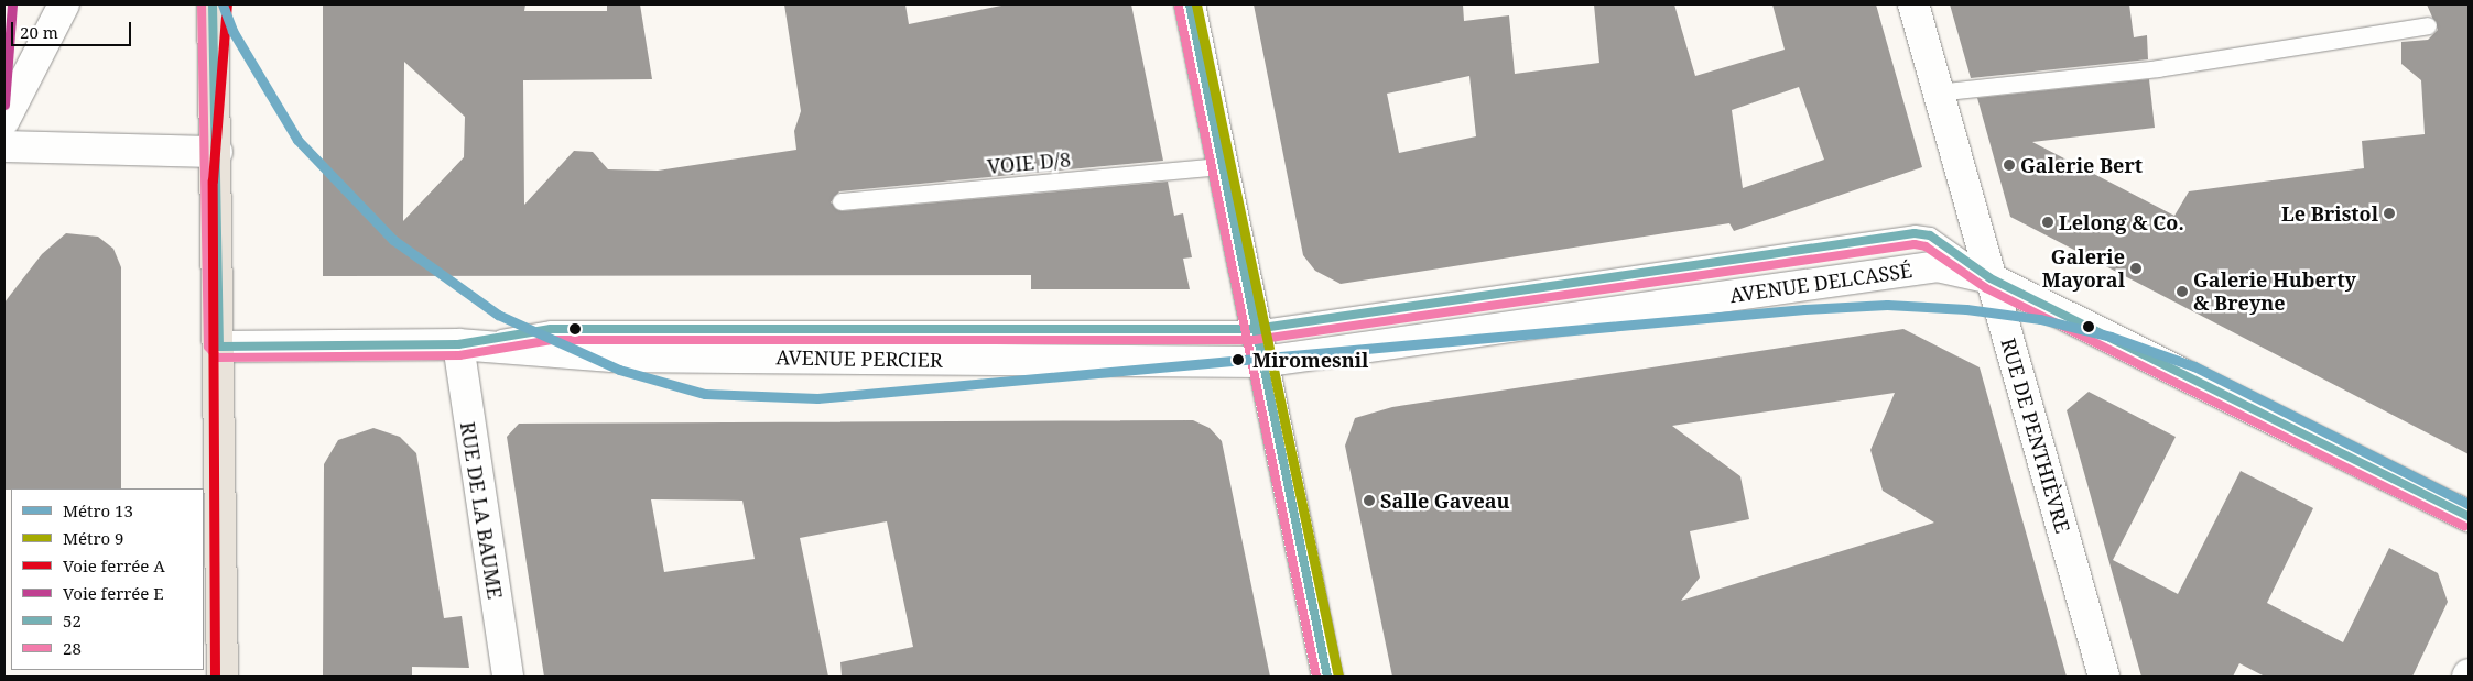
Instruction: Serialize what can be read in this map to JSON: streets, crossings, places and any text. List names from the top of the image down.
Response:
{
  "streets": {
    "street": [
      "AVENUE DELCASSÉ",
      "AVENUE PERCIER",
      "RUE DE PENTHIÈVRE",
      "RUE DE LA BAUME"
    ],
    "lane": ["VOIE D/8"]
  },
  "crossings": [
    ["AVENUE DELCASSÉ", "AVENUE PERCIER"],
    ["AVENUE DELCASSÉ", "RUE DE PENTHIÈVRE"],
    ["AVENUE PERCIER", "RUE DE LA BAUME"]
  ],
  "places": [
    "Galerie Bert",
    "Le Bristol",
    "Lelong & Co.",
    "Galerie Mayoral",
    "Galerie Huberty & Breyne",
    "Miromesnil",
    "Salle Gaveau"
  ],
  "lines": [
    "metro line 13",
    "metro line 9",
    "rail line A",
    "rail line E",
    "transit line 52",
    "transit line 28"
  ],
  "legend": [
    "Métro 13",
    "Métro 9",
    "Voie ferrée A",
    "Voie ferrée E",
    "52",
    "28"
  ],
  "scale_bar": "20 m"
}
